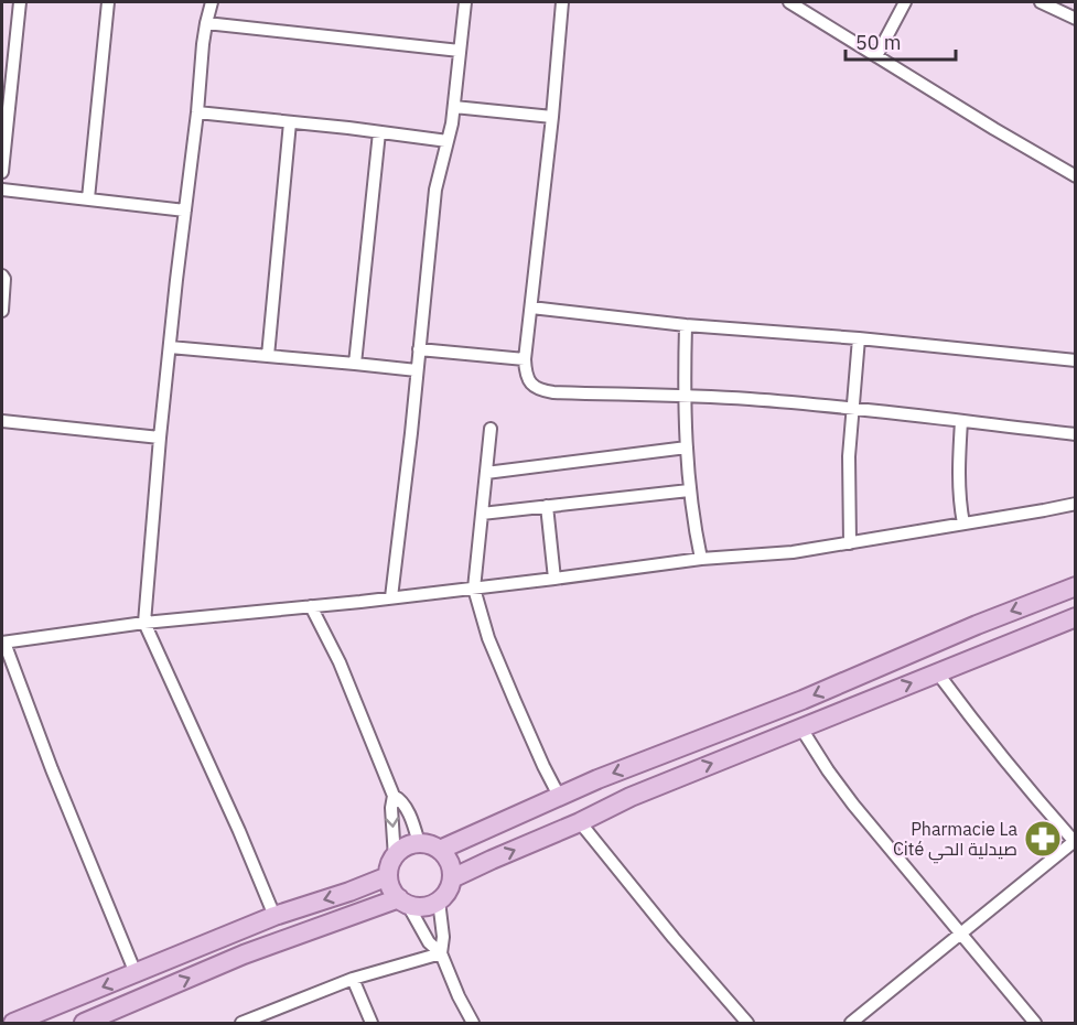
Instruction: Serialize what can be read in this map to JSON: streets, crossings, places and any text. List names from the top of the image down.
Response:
{
  "places": {
    "pharmacy": ["Pharmacie La Cité صيدلية الحي"]
  },
  "scale_bar": "50 m"
}
